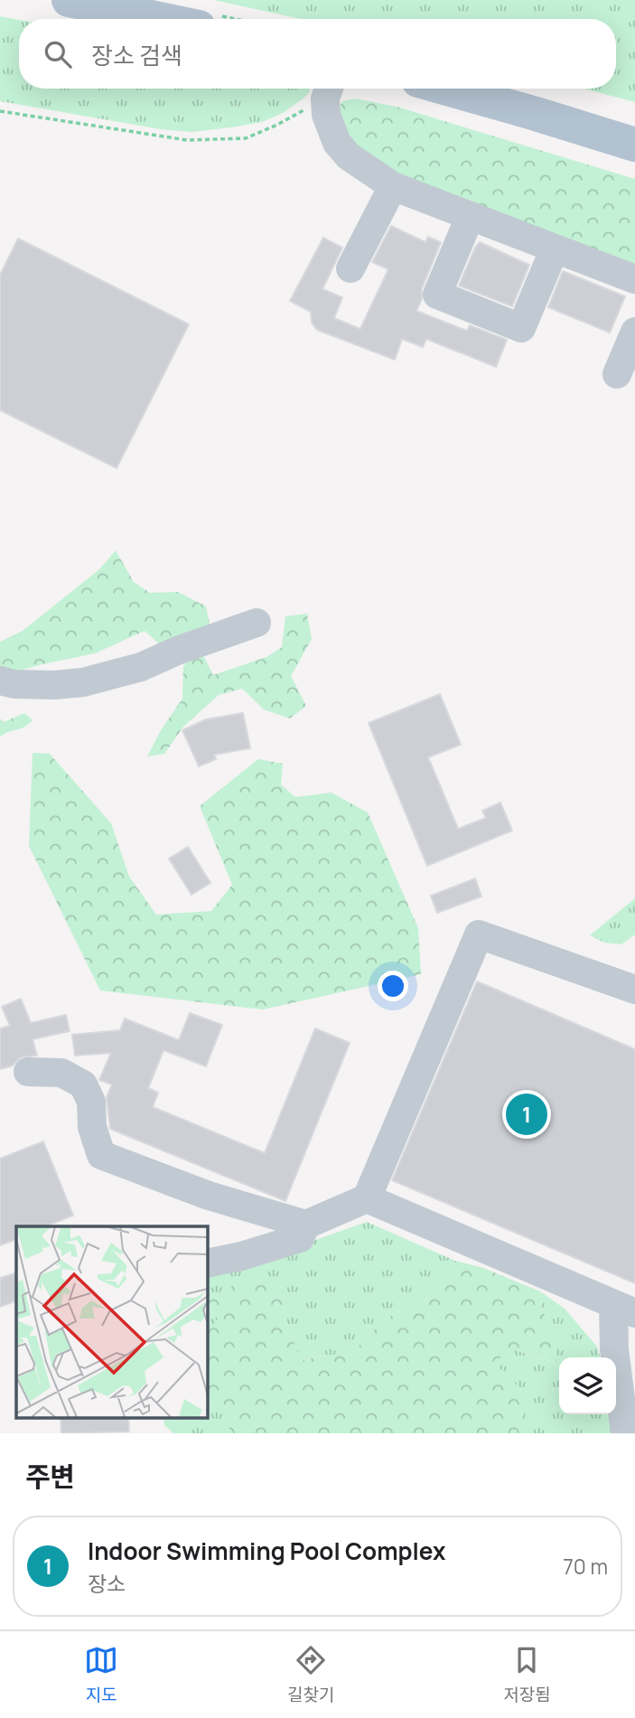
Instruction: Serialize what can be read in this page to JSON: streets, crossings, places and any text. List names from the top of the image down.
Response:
{
  "page": {
    "search": "장소 검색",
    "pins": "1",
    "heading": "주변",
    "list": [
      {
        "mark": "1",
        "name": "Indoor Swimming Pool Complex",
        "note": "장소",
        "value": "70 m"
      }
    ],
    "nav": ["지도", "길찾기", "저장됨"]
  }
}
